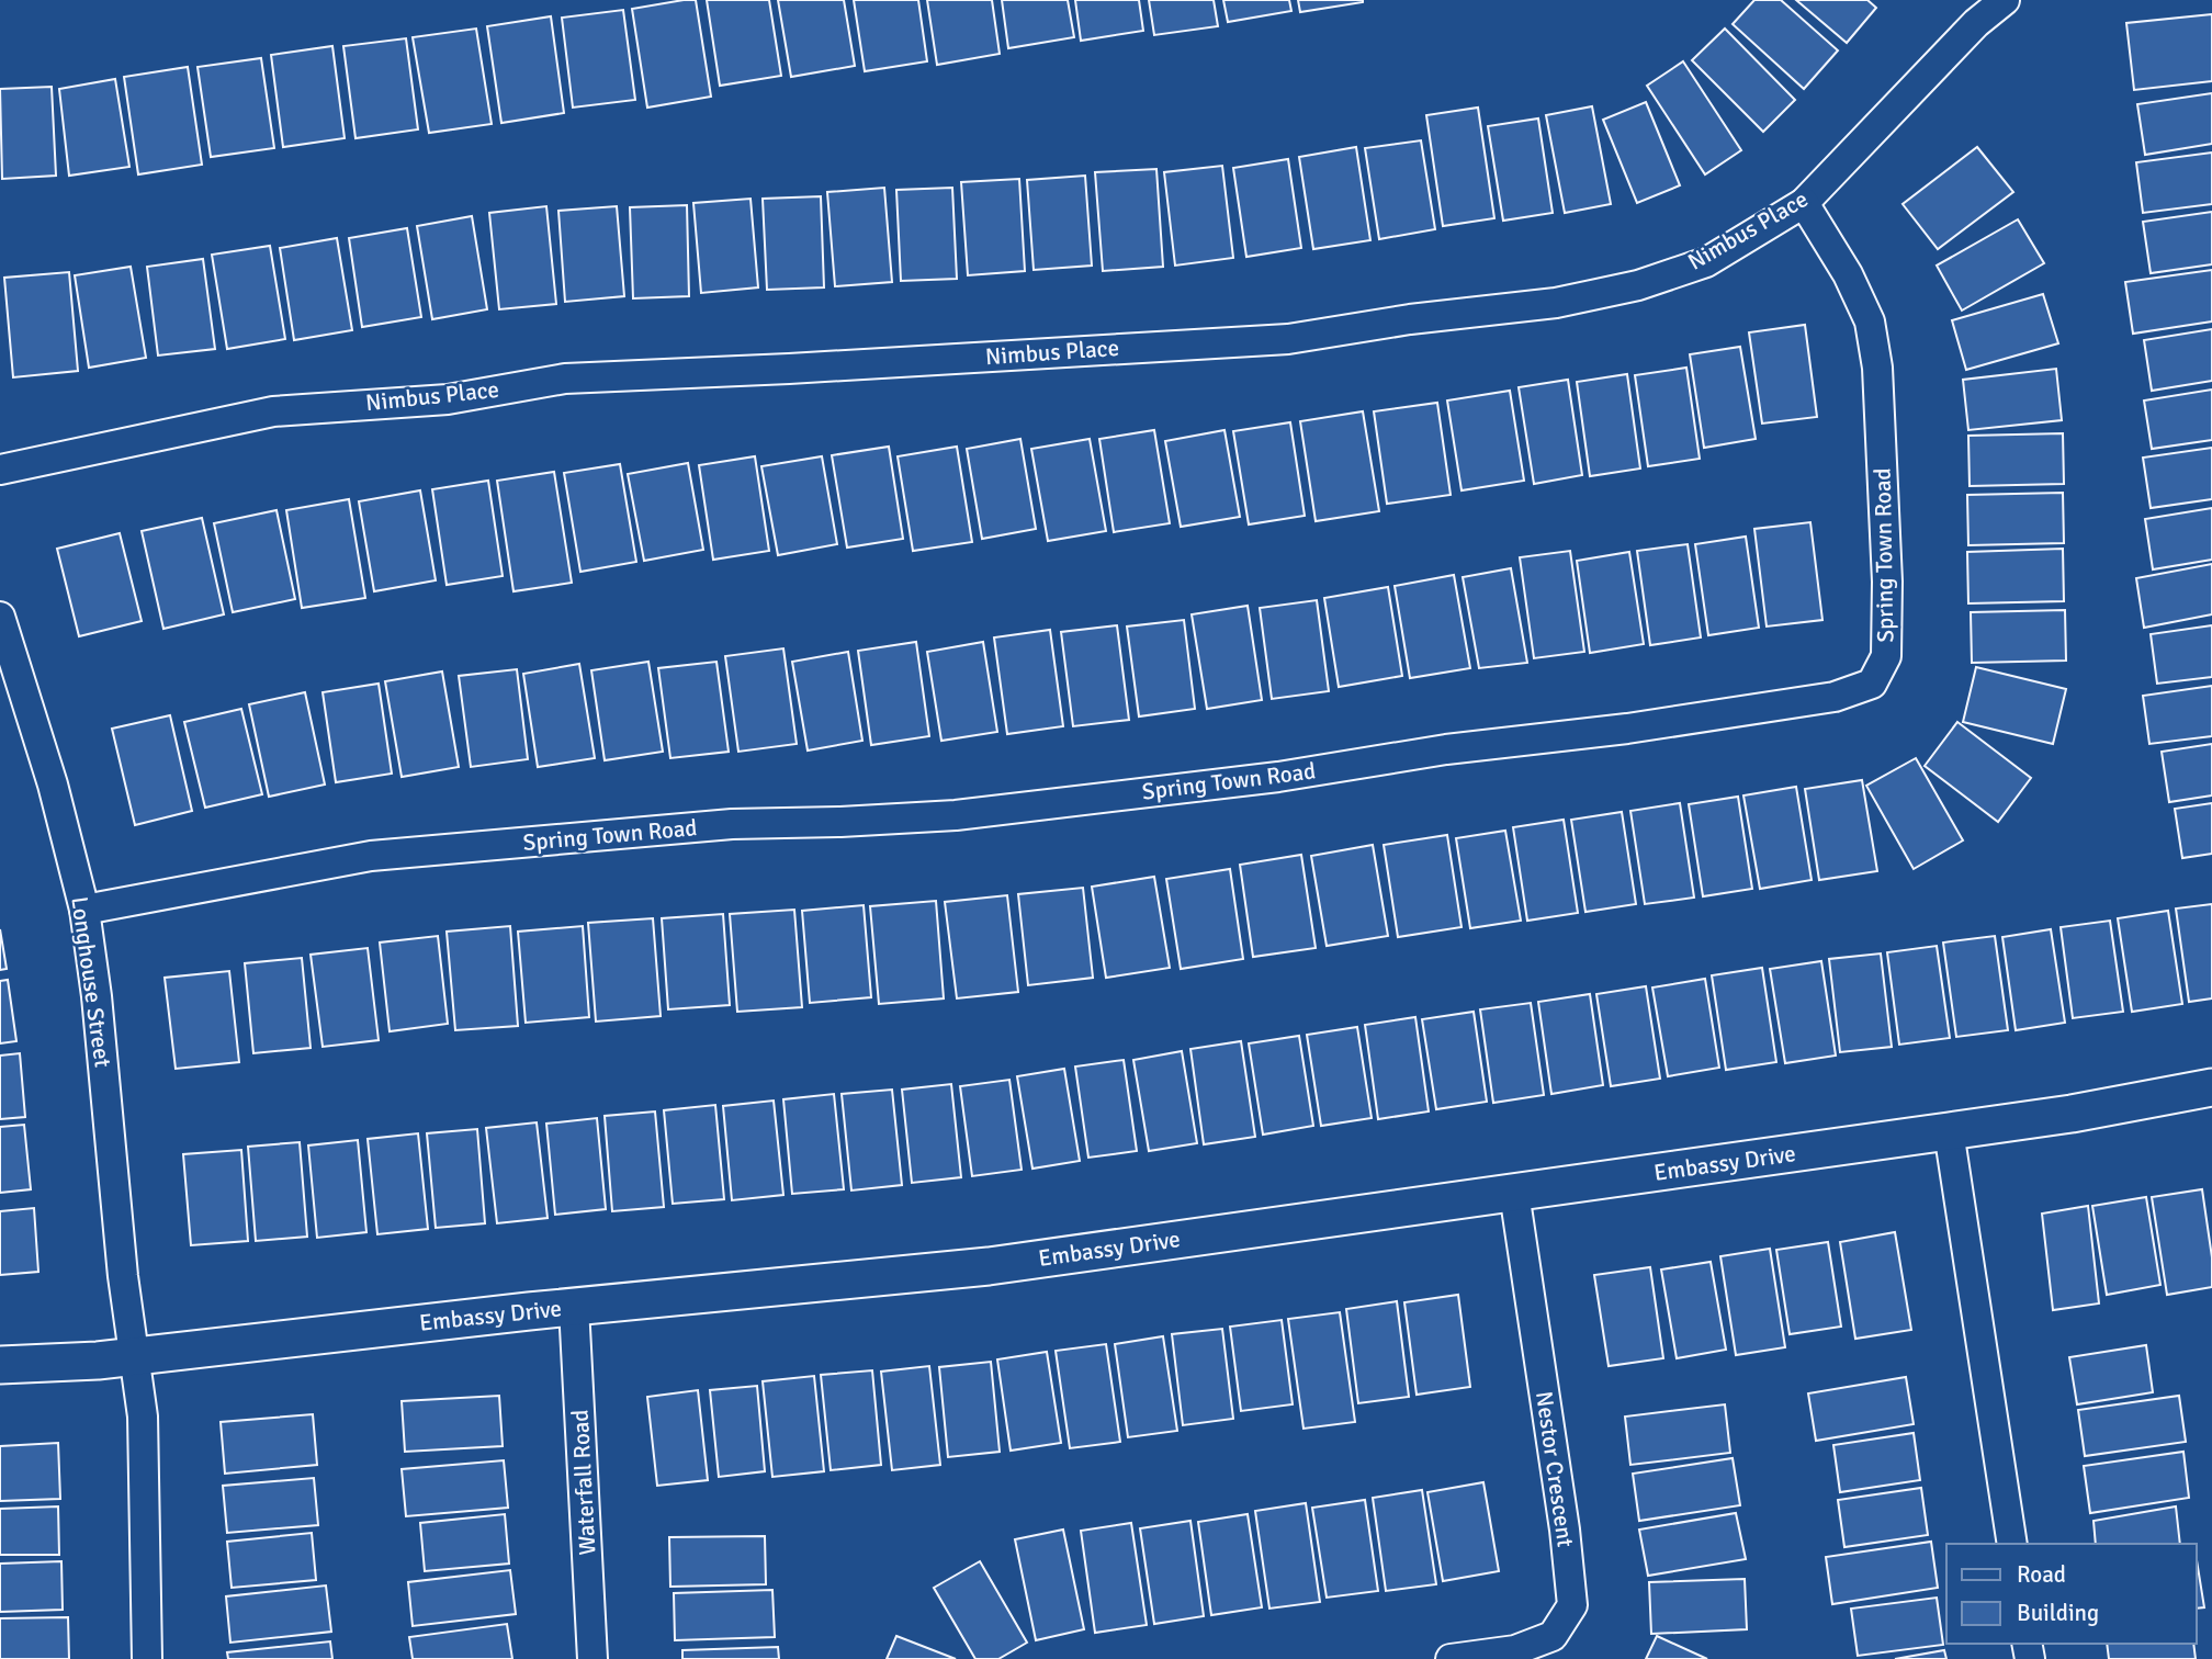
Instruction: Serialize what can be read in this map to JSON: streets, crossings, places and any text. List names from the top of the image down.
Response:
{
  "streets": {
    "street": [
      "Nimbus Place",
      "Spring Town Road",
      "Longhouse Street",
      "Embassy Drive",
      "Nestor Crescent",
      "Waterfall Road"
    ]
  },
  "crossings": [
    ["Nimbus Place", "Spring Town Road"],
    ["Spring Town Road", "Longhouse Street"],
    ["Longhouse Street", "Embassy Drive"],
    ["Embassy Drive", "Nestor Crescent"],
    ["Embassy Drive", "Waterfall Road"]
  ],
  "legend": ["Road", "Building"]
}
